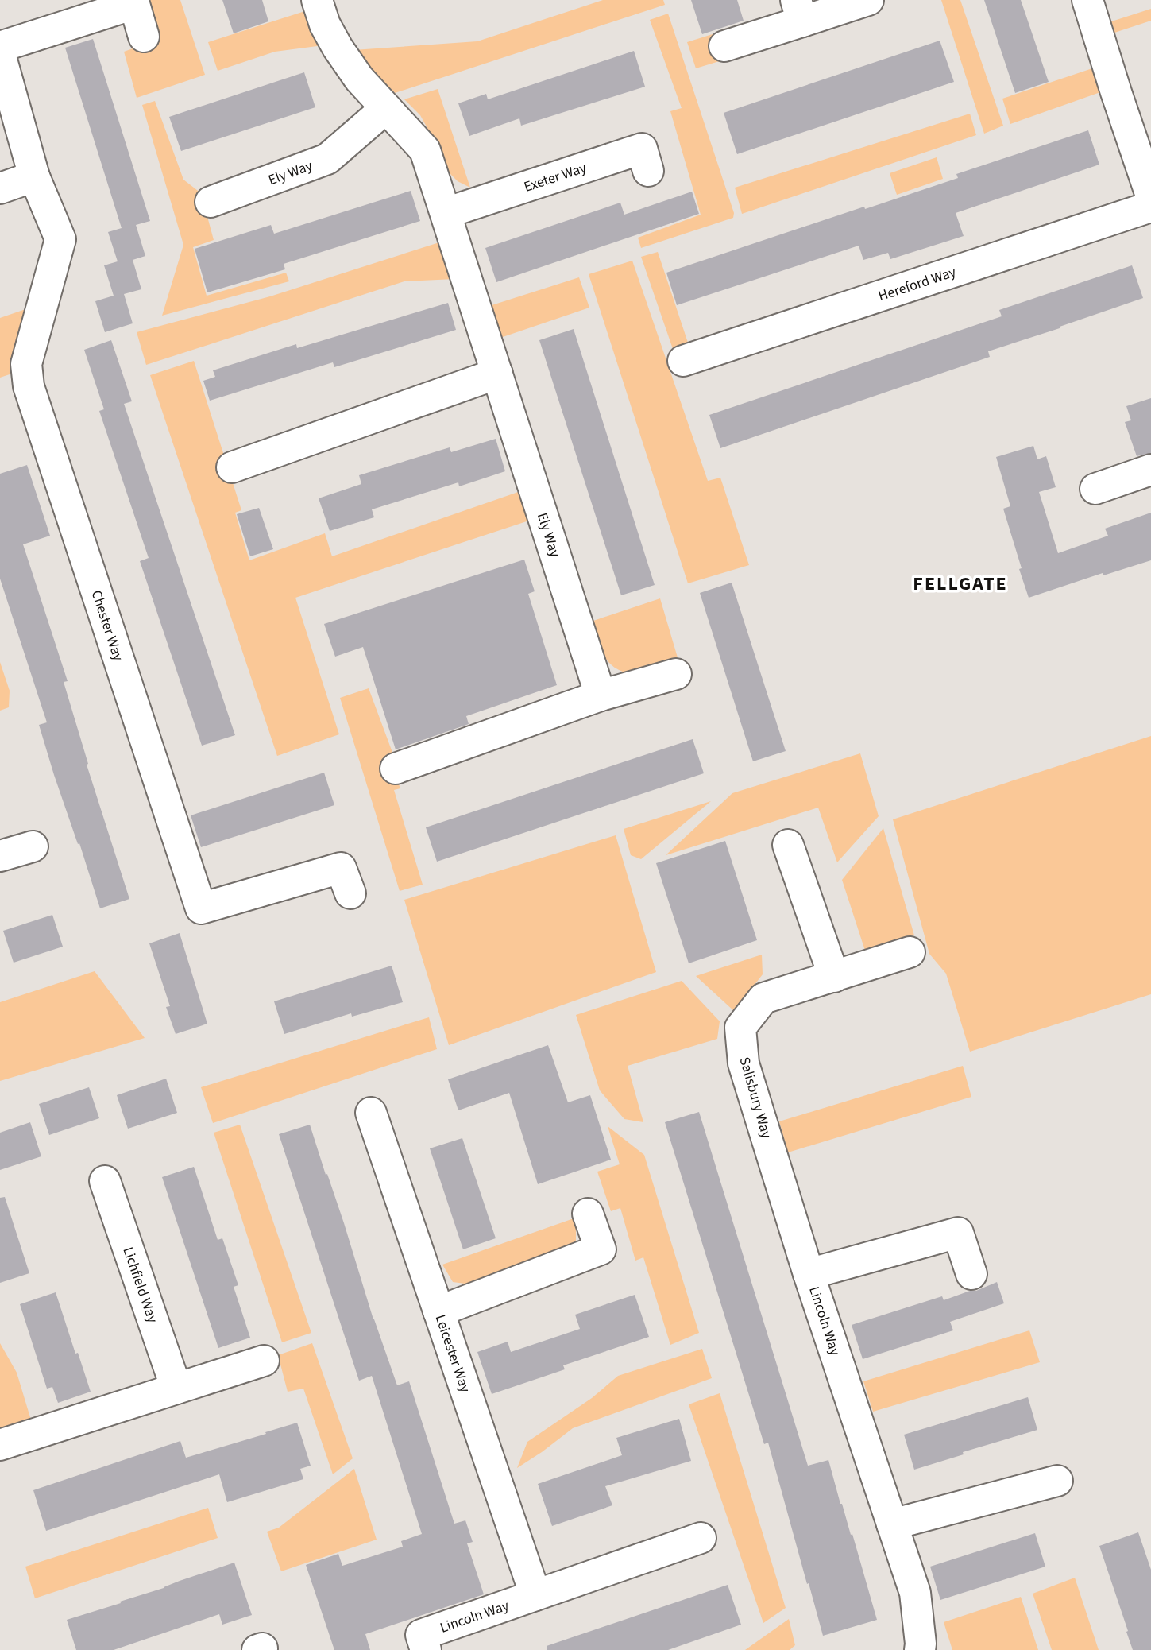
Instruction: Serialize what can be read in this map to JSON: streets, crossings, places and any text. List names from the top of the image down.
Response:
{
  "streets": {
    "street": [
      "Ely Way",
      "Exeter Way",
      "Hereford Way",
      "Chester Way",
      "Salisbury Way",
      "Lichfield Way",
      "Lincoln Way",
      "Leicester Way"
    ]
  },
  "crossings": [
    ["Ely Way", "Exeter Way"],
    ["Salisbury Way", "Lincoln Way"],
    ["Lincoln Way", "Leicester Way"]
  ],
  "districts": ["FELLGATE"]
}
